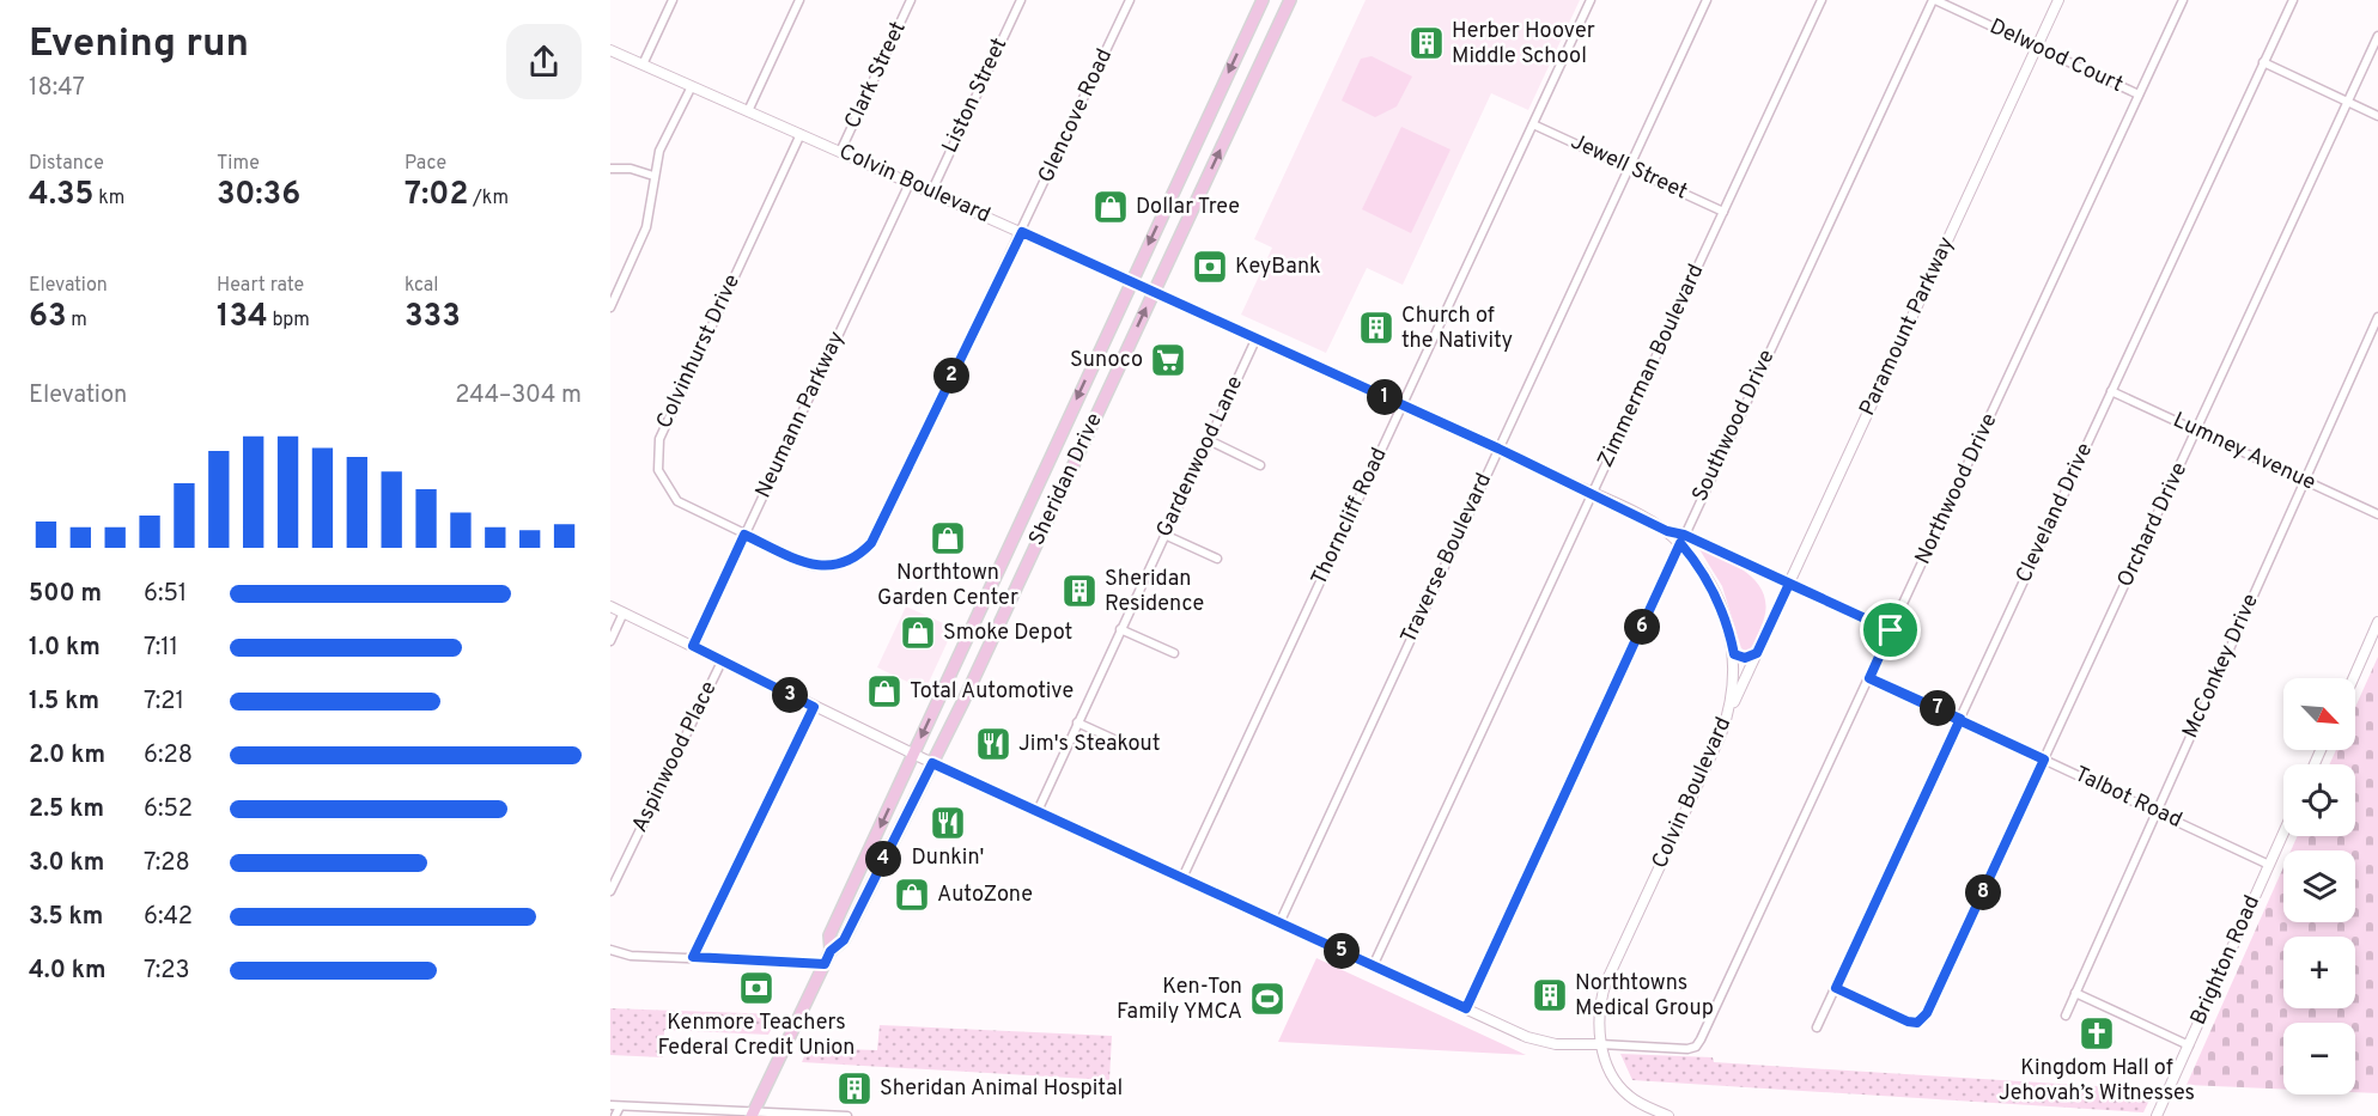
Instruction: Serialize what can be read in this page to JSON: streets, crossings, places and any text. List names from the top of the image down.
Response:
{
  "streets": {
    "main road": ["Sheridan Drive"],
    "street": [
      "Delwood Court",
      "Clark Street",
      "Liston Street",
      "Glencove Road",
      "Jewell Street",
      "Colvin Boulevard",
      "Paramount Parkway",
      "Colvinhurst Drive",
      "Zimmerman Boulevard",
      "Neumann Parkway",
      "Southwood Drive",
      "Lumney Avenue",
      "Gardenwood Lane",
      "Northwood Drive",
      "Cleveland Drive",
      "Thorncliff Road",
      "Orchard Drive",
      "Traverse Boulevard",
      "McConkey Drive",
      "Aspinwood Place",
      "Talbot Road",
      "Brighton Road"
    ]
  },
  "crossings": [
    ["Delwood Court", "Paramount Parkway"],
    ["Delwood Court", "Southwood Drive"],
    ["Delwood Court", "Northwood Drive"],
    ["Clark Street", "Colvin Boulevard"],
    ["Liston Street", "Colvin Boulevard"],
    ["Glencove Road", "Colvin Boulevard"],
    ["Glencove Road", "Colvinhurst Drive"],
    ["Glencove Road", "Neumann Parkway"],
    ["Jewell Street", "Zimmerman Boulevard"],
    ["Jewell Street", "Thorncliff Road"],
    ["Jewell Street", "Traverse Boulevard"],
    ["Colvin Boulevard", "Paramount Parkway"],
    ["Colvin Boulevard", "Colvinhurst Drive"],
    ["Colvin Boulevard", "Zimmerman Boulevard"],
    ["Colvin Boulevard", "Neumann Parkway"],
    ["Colvin Boulevard", "Southwood Drive"],
    ["Colvin Boulevard", "Gardenwood Lane"],
    ["Colvin Boulevard", "Sheridan Drive"],
    ["Colvin Boulevard", "Northwood Drive"],
    ["Colvin Boulevard", "Thorncliff Road"],
    ["Colvin Boulevard", "Traverse Boulevard"],
    ["Colvinhurst Drive", "Neumann Parkway"],
    ["Lumney Avenue", "Cleveland Drive"],
    ["Lumney Avenue", "Orchard Drive"],
    ["Lumney Avenue", "McConkey Drive"],
    ["Northwood Drive", "Talbot Road"],
    ["Cleveland Drive", "Orchard Drive"],
    ["Cleveland Drive", "Talbot Road"],
    ["Orchard Drive", "Talbot Road"],
    ["McConkey Drive", "Talbot Road"],
    ["Talbot Road", "Brighton Road"]
  ],
  "places": {
    "building": [
      "Herber Hoover Middle School",
      "Church of the Nativity",
      "Sheridan Residence",
      "Northtowns Medical Group",
      "Sheridan Animal Hospital"
    ],
    "shop": [
      "Dollar Tree",
      "Northtown Garden Center",
      "Smoke Depot",
      "Total Automotive",
      "AutoZone"
    ],
    "bank": ["KeyBank", "Kenmore Teachers Federal Credit Union"],
    "supermarket": ["Sunoco"],
    "restaurant": ["Jim's Steakout", "Dunkin'"],
    "sports": ["Ken-Ton Family YMCA"],
    "church": ["Kingdom Hall of Jehovah’s Witnesses"]
  },
  "north": "bottom right",
  "page": {
    "heading": ["Evening run", "18:47"],
    "stats": [
      ["Distance", "4.35 km"],
      ["Time", "30:36"],
      ["Pace", "7:02 /km"],
      ["Elevation", "63 m"],
      ["Heart rate", "134 bpm"],
      ["kcal", "333"]
    ],
    "pins": [
      "2",
      "1",
      "6",
      "3",
      "7",
      "4",
      "8",
      "5"
    ],
    "chart": ["Elevation", "244–304 m"],
    "list": [
      {
        "name": "500 m",
        "note": "6:51"
      },
      {
        "name": "1.0 km",
        "note": "7:11"
      },
      {
        "name": "1.5 km",
        "note": "7:21"
      },
      {
        "name": "2.0 km",
        "note": "6:28"
      },
      {
        "name": "2.5 km",
        "note": "6:52"
      },
      {
        "name": "3.0 km",
        "note": "7:28"
      },
      {
        "name": "3.5 km",
        "note": "6:42"
      },
      {
        "name": "4.0 km",
        "note": "7:23"
      }
    ],
    "map_buttons": ["+", "−"]
  }
}
